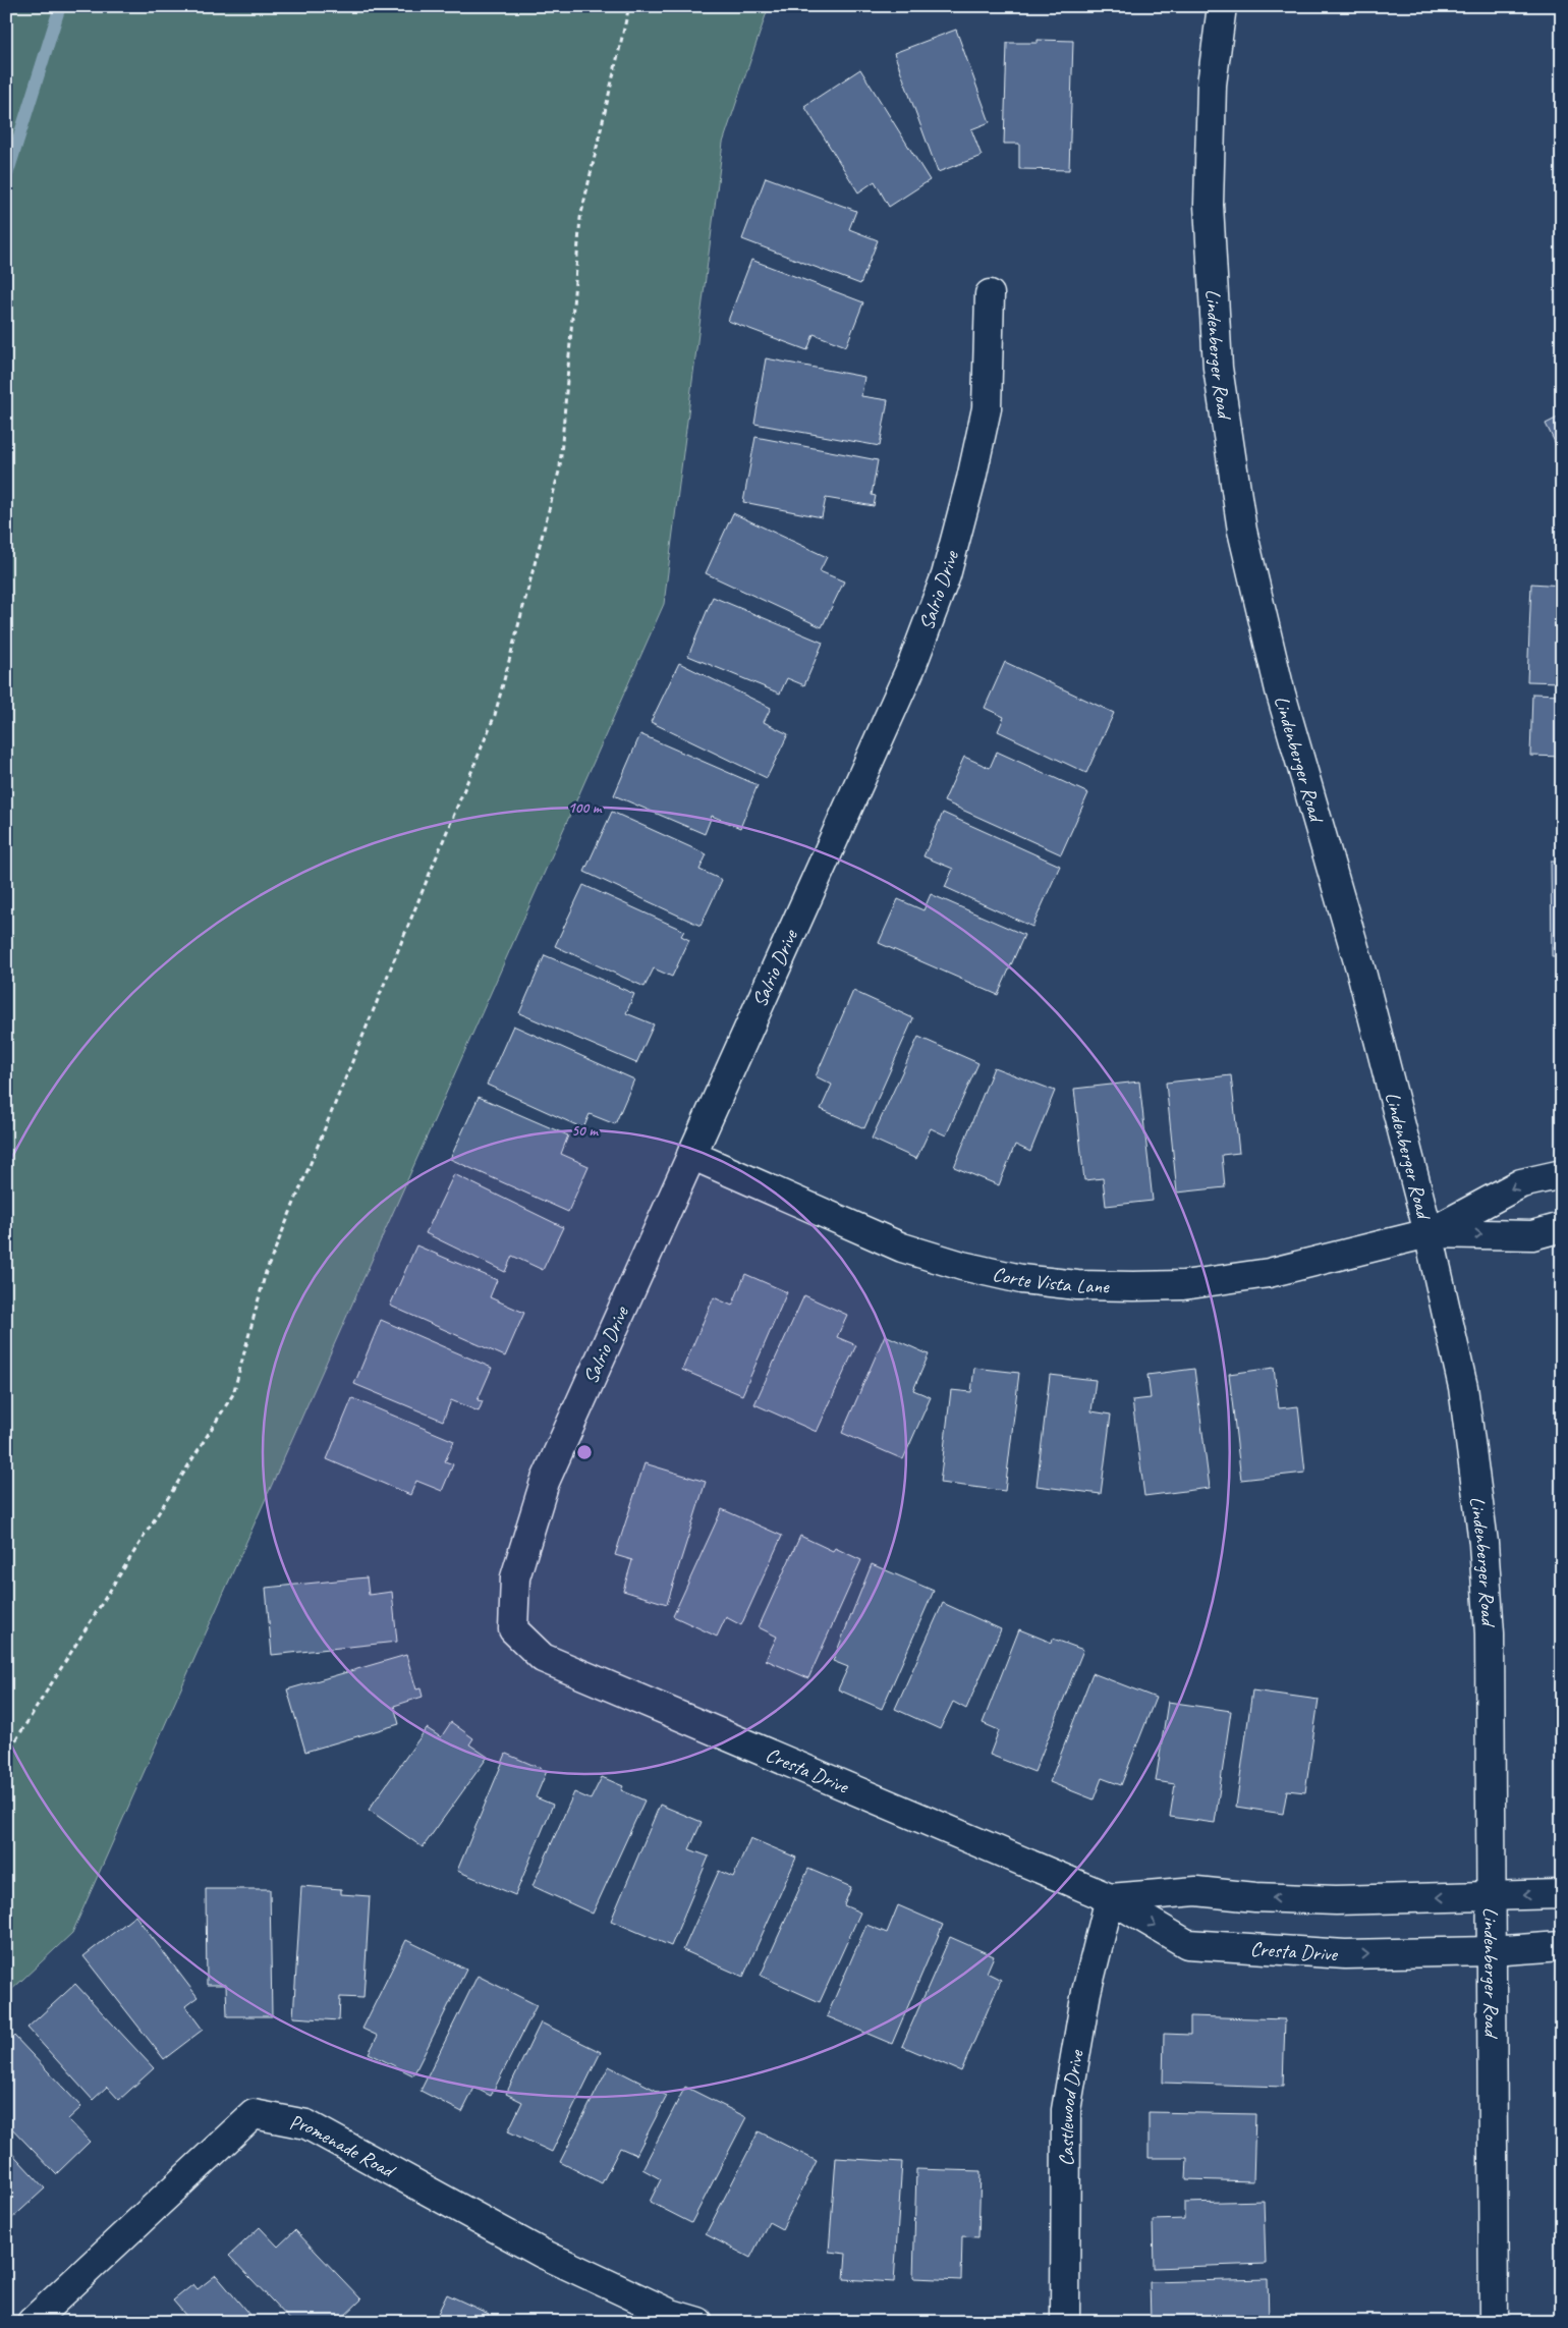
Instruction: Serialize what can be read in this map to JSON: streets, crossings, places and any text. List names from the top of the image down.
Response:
{
  "streets": {
    "street": [
      "Lindenberger Road",
      "Salrio Drive",
      "Corte Vista Lane",
      "Cresta Drive",
      "Castlewood Drive",
      "Promenade Road"
    ]
  },
  "crossings": [
    ["Lindenberger Road", "Corte Vista Lane"],
    ["Lindenberger Road", "Cresta Drive"],
    ["Salrio Drive", "Corte Vista Lane"],
    ["Salrio Drive", "Cresta Drive"],
    ["Cresta Drive", "Castlewood Drive"]
  ],
  "rings": ["100 m", "50 m"]
}
